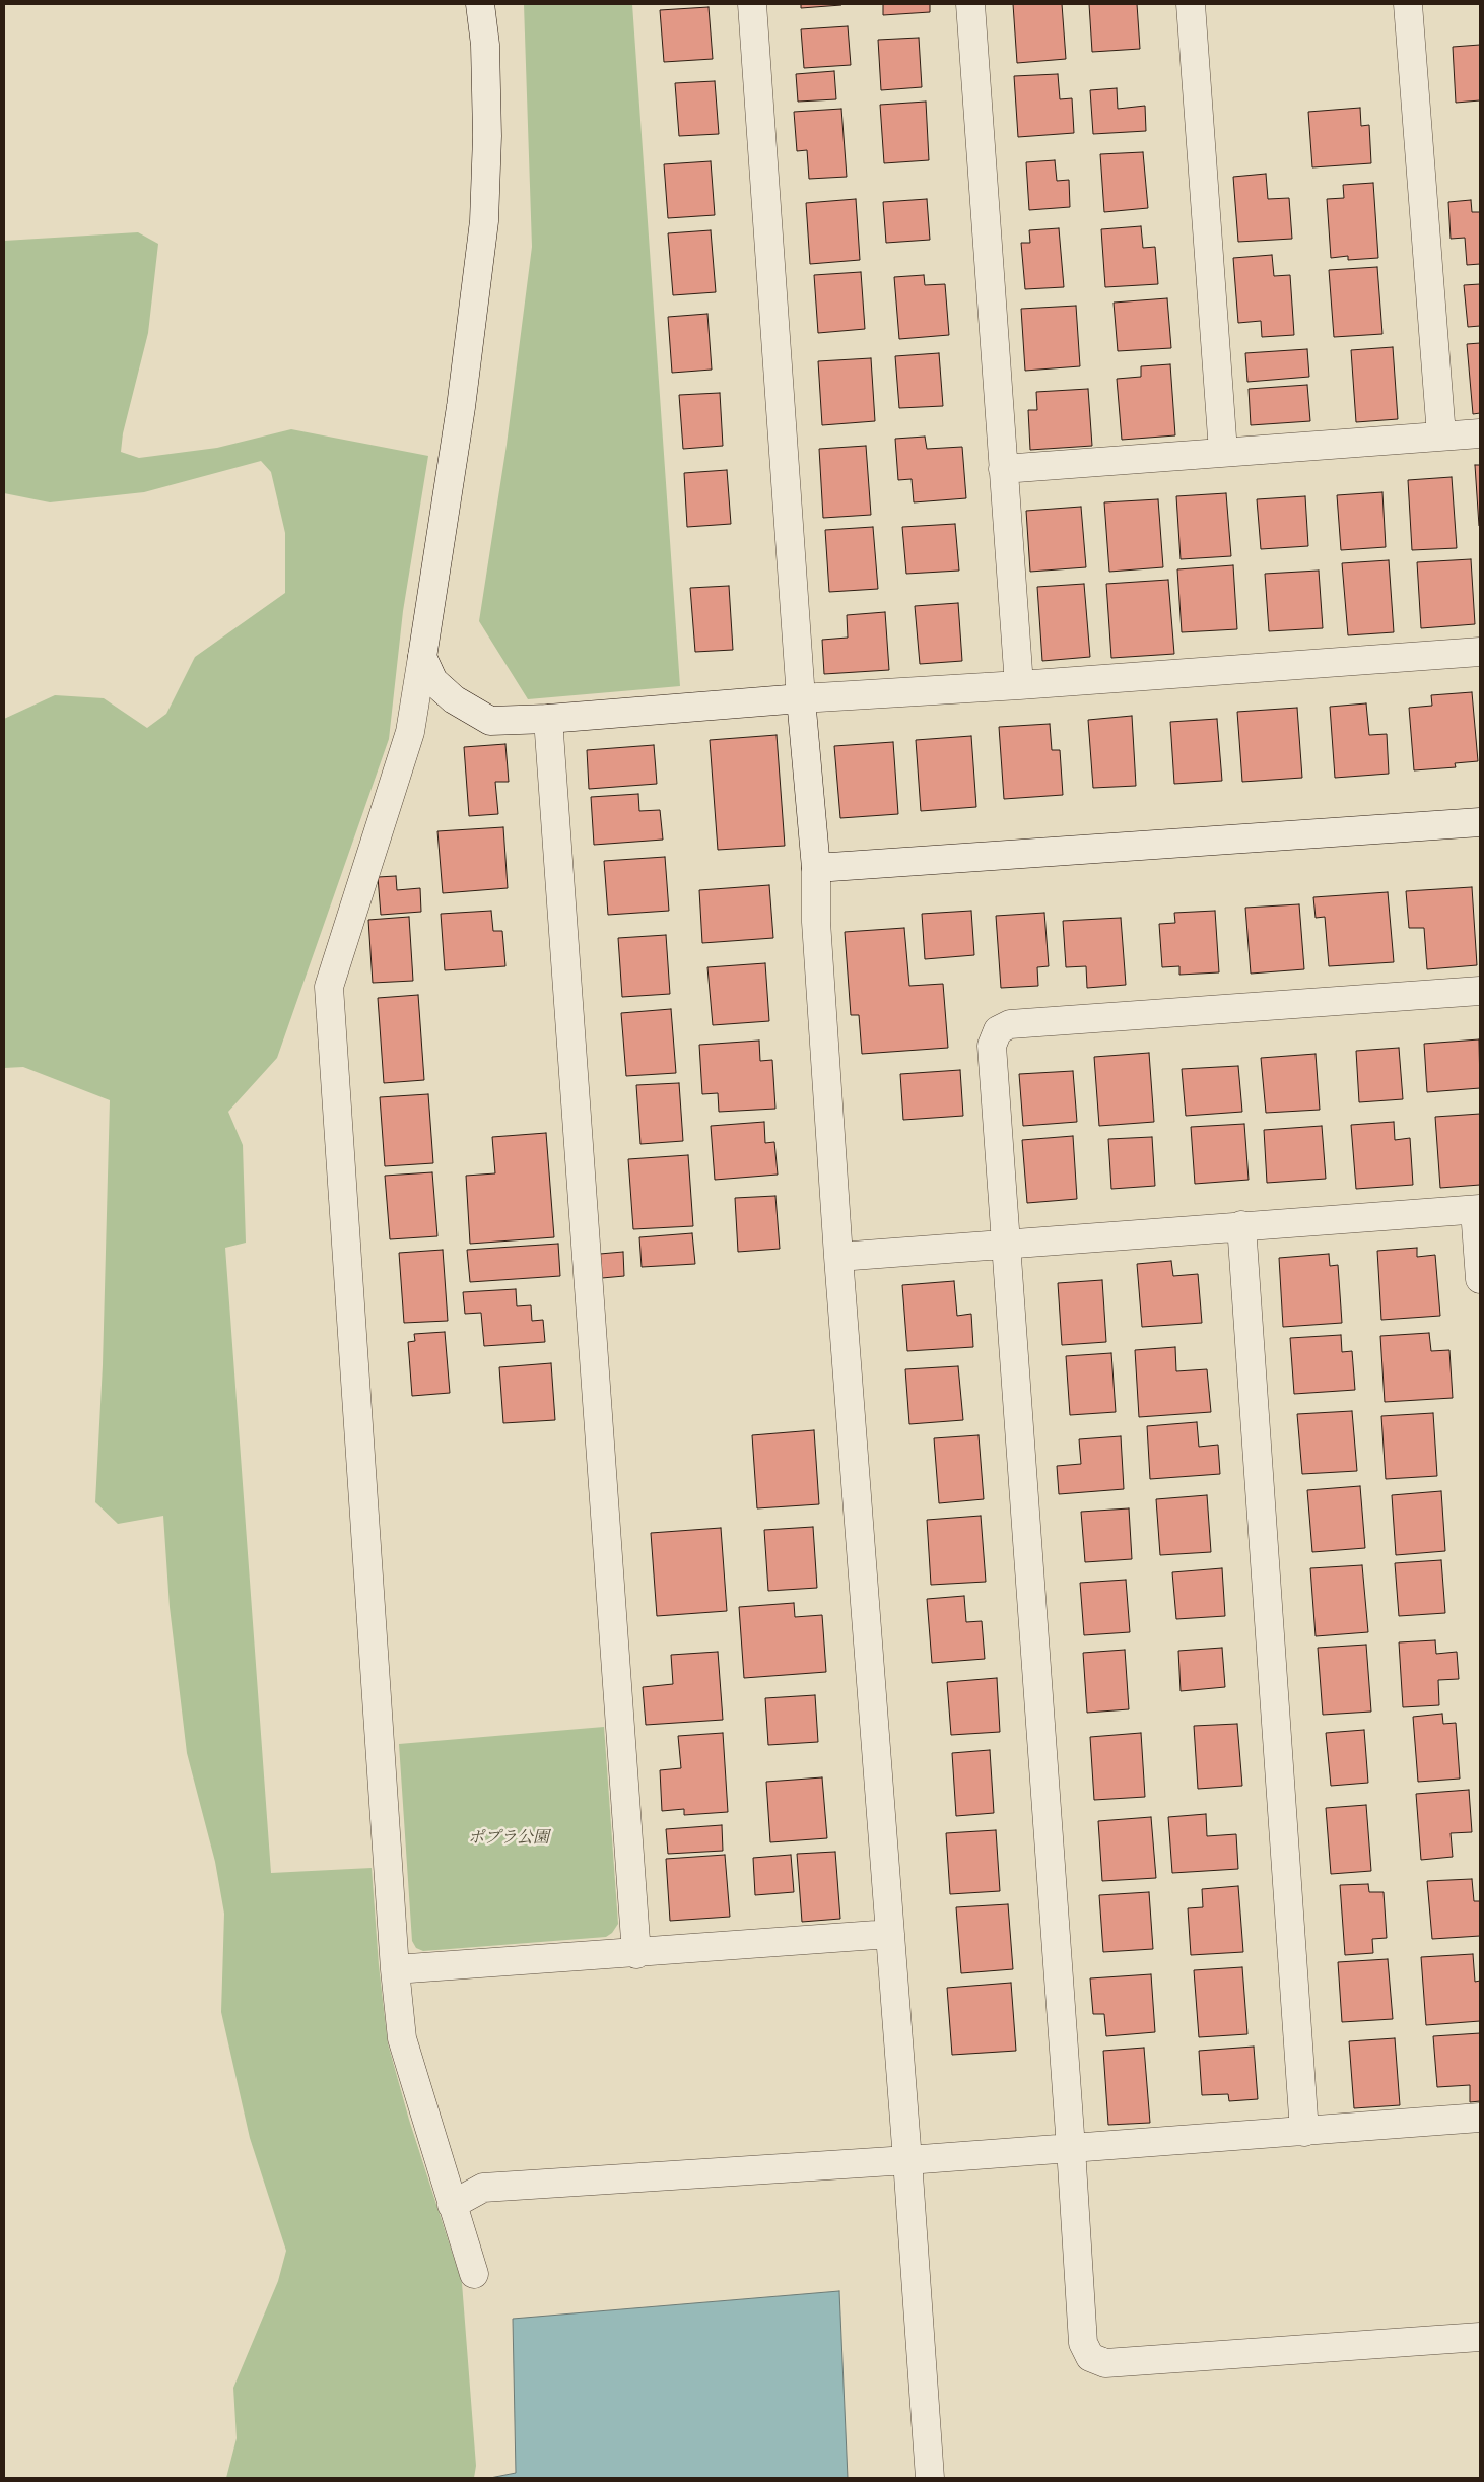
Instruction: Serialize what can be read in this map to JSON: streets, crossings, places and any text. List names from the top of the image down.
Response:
{
  "parks": ["ポプラ公園"]
}
